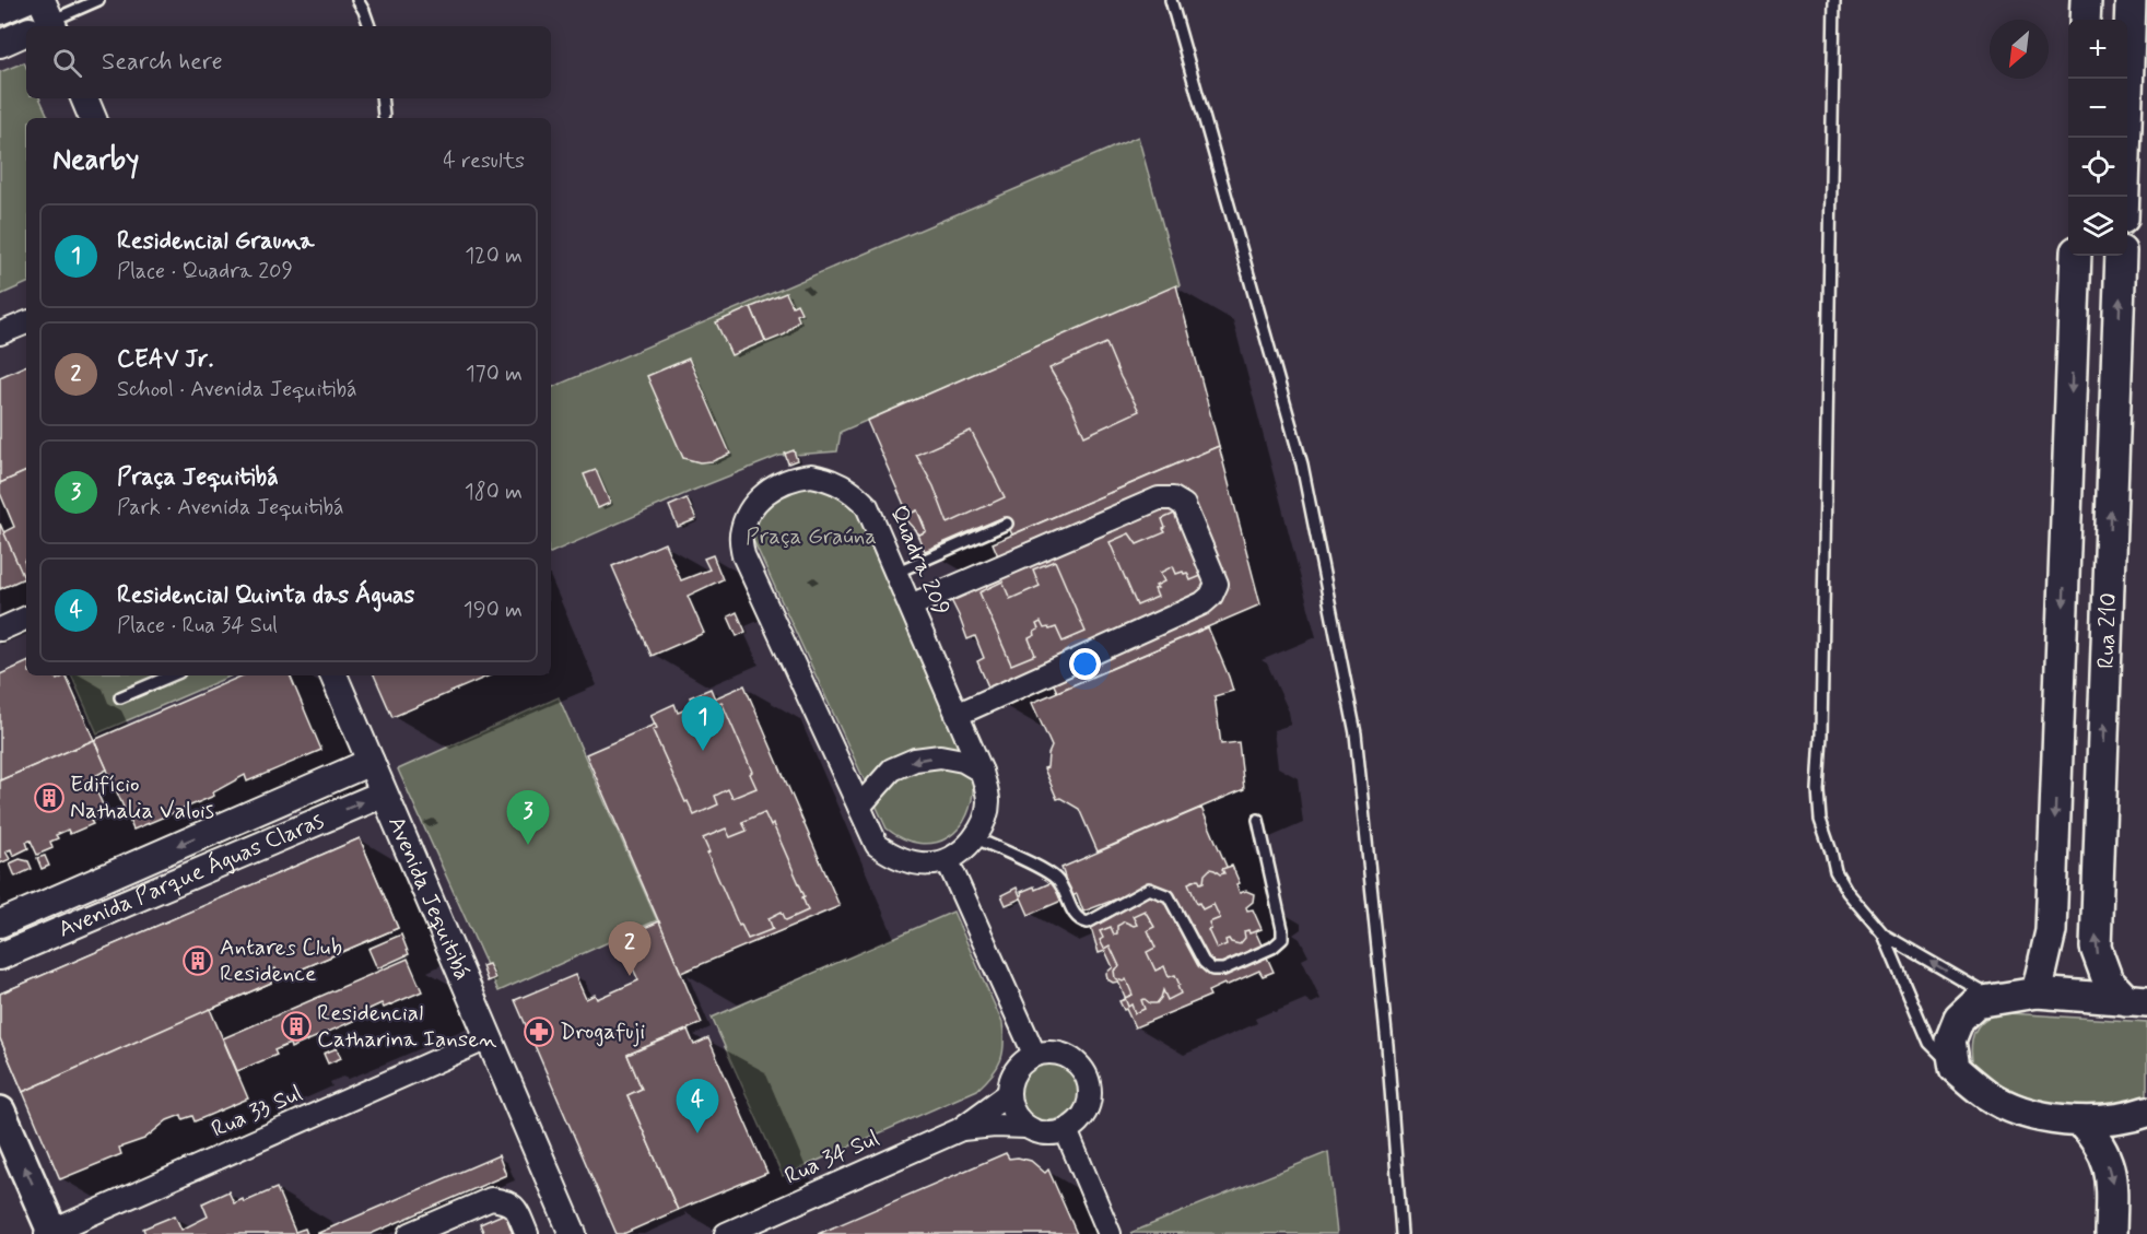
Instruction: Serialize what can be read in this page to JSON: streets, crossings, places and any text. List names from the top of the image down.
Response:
{
  "streets": {
    "main road": ["Rua 210"],
    "street": [
      "Quadra 209",
      "Avenida Parque Águas Claras",
      "Avenida Jequitibá",
      "Rua 33 Sul",
      "Rua 34 Sul"
    ]
  },
  "crossings": [
    ["Avenida Parque Águas Claras", "Avenida Jequitibá"],
    ["Avenida Jequitibá", "Rua 33 Sul"]
  ],
  "parks": ["Praça Graúna"],
  "places": {
    "building": ["Edifício Nathalia Valois", "Antares Club Residence", "Residencial Catharina Iansen"],
    "pharmacy": ["Drogafuji"]
  },
  "north": "bottom left",
  "page": {
    "map_buttons": ["+", "−"],
    "search": "Search here",
    "heading": ["Nearby", "4 results"],
    "list": [
      {
        "mark": "1",
        "name": "Residencial Grauna",
        "note": "Place · Quadra 209",
        "value": "120 m"
      },
      {
        "mark": "2",
        "name": "CEAV Jr.",
        "note": "School · Avenida Jequitibá",
        "value": "170 m"
      },
      {
        "mark": "3",
        "name": "Praça Jequitibá",
        "note": "Park · Avenida Jequitibá",
        "value": "180 m"
      },
      {
        "mark": "4",
        "name": "Residencial Quinta das Águas",
        "note": "Place · Rua 34 Sul",
        "value": "190 m"
      }
    ],
    "pins": [
      "1",
      "3",
      "2",
      "4"
    ]
  }
}
